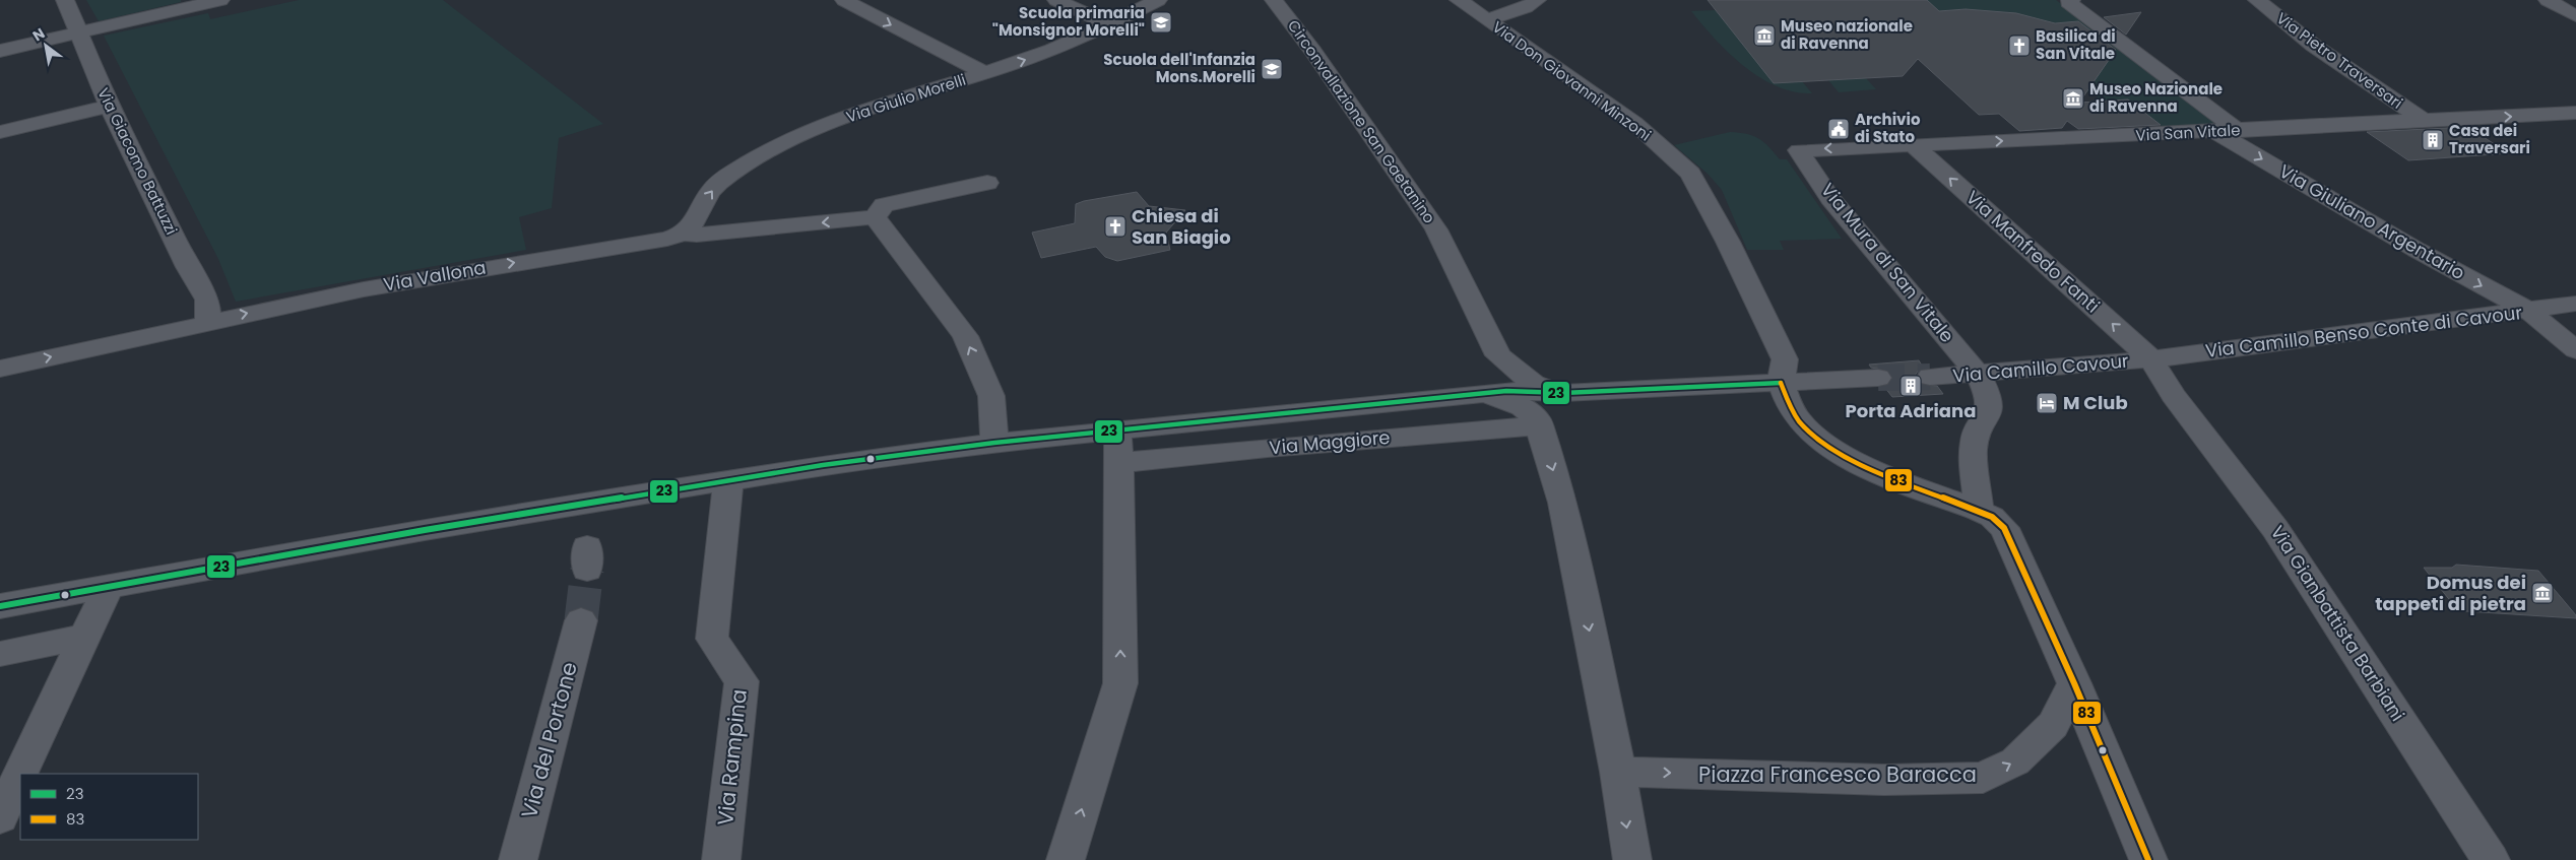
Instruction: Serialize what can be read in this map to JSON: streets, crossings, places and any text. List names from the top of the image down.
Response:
{
  "streets": {
    "street": [
      "Via Pietro Traversari",
      "Via Don Giovanni Minzoni",
      "Via Giulio Morelli",
      "Circonvallazione San Gaetanino",
      "Via San Vitale",
      "Via Giacomo Battuzzi",
      "Via Giuliano Argentario",
      "Via Manfredo Fanti",
      "Via Mura di San Vitale",
      "Via Vallona",
      "Via Camillo Benso Conte di Cavour",
      "Via Camillo Cavour",
      "Via Maggiore",
      "Via Gianbattista Barbiani",
      "Via del Portone",
      "Via Rampina",
      "Piazza Francesco Baracca"
    ]
  },
  "crossings": [
    ["Via Pietro Traversari", "Via San Vitale"],
    ["Via Don Giovanni Minzoni", "Via Maggiore"],
    ["Via Giulio Morelli", "Via Vallona"],
    ["Circonvallazione San Gaetanino", "Via Maggiore"],
    ["Via San Vitale", "Via Giuliano Argentario"],
    ["Via San Vitale", "Via Manfredo Fanti"],
    ["Via San Vitale", "Via Mura di San Vitale"],
    ["Via Giacomo Battuzzi", "Via Vallona"],
    ["Via Giuliano Argentario", "Via Camillo Benso Conte di Cavour"],
    ["Via Manfredo Fanti", "Via Camillo Benso Conte di Cavour"],
    ["Via Manfredo Fanti", "Via Camillo Cavour"],
    ["Via Manfredo Fanti", "Via Gianbattista Barbiani"],
    ["Via Mura di San Vitale", "Via Camillo Cavour"],
    ["Via Camillo Benso Conte di Cavour", "Via Camillo Cavour"],
    ["Via Maggiore", "Via Rampina"]
  ],
  "one_way": [
    "Via Giulio Morelli",
    "Via Giuliano Argentario",
    "Via Manfredo Fanti",
    "Piazza Francesco Baracca"
  ],
  "places": {
    "school or university": ["Scuola primaria \"Monsignor Morelli\"", "Scuola dell'Infanzia Mons.Morelli"],
    "museum": ["Museo nazionale di Ravenna", "Museo Nazionale di Ravenna", "Domus dei tappeti di pietra"],
    "church": ["Basilica di San Vitale", "Chiesa di San Biagio"],
    "public building": ["Archivio di Stato"],
    "building": ["Casa dei Traversari", "Porta Adriana"],
    "hotel": ["M Club"]
  },
  "lines": ["transit line 23", "transit line 83"],
  "legend": ["23", "83"],
  "north": "top left"
}
